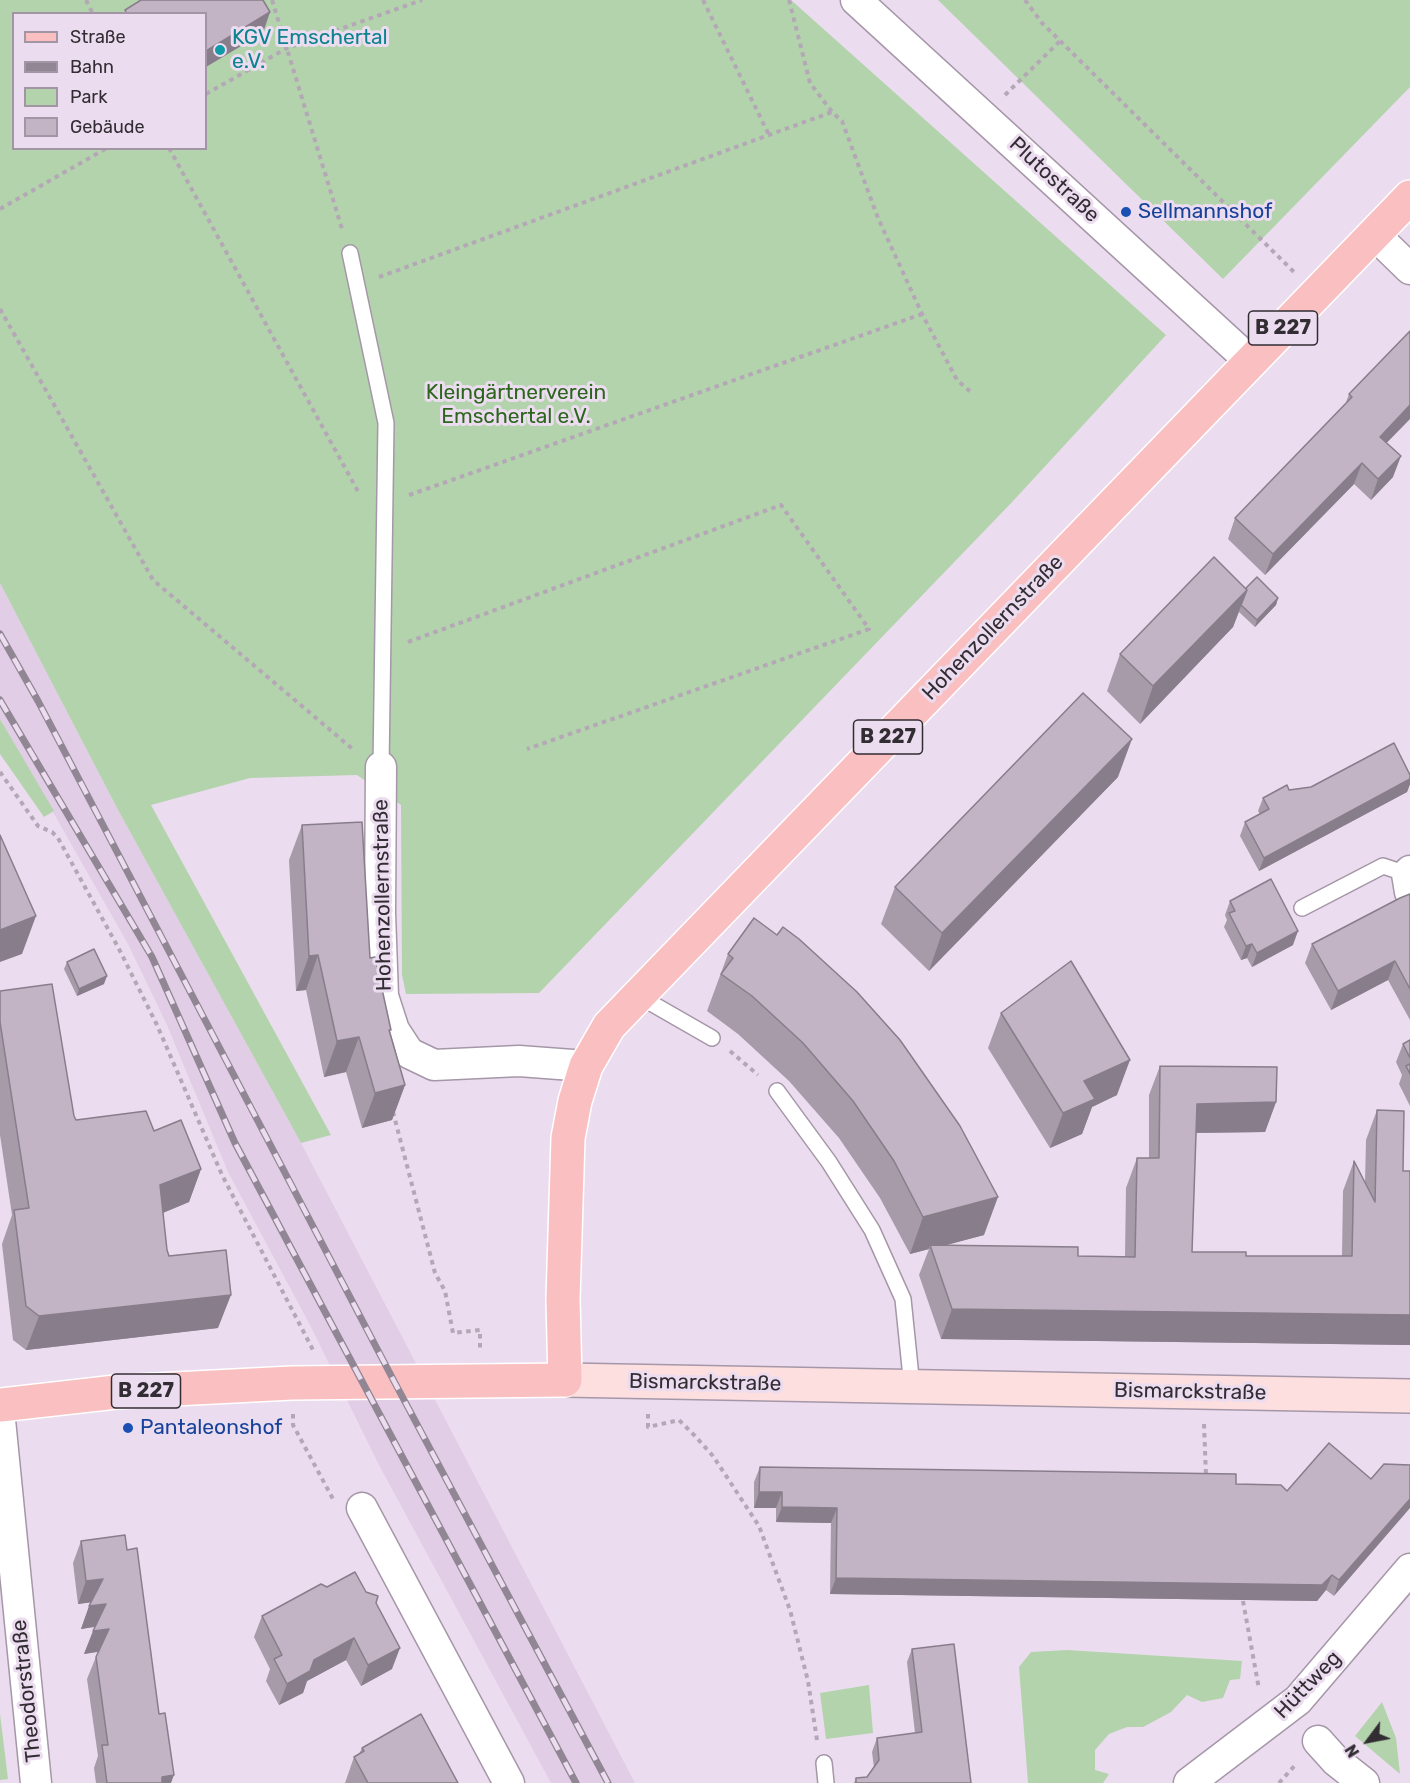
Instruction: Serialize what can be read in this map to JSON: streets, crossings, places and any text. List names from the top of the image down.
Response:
{
  "streets": {
    "main road": ["B 227", "Hohenzollernstraße", "Bismarckstraße"],
    "street": ["Plutostraße", "Hüttweg", "Theodorstraße"]
  },
  "crossings": [
    ["Plutostraße", "Hohenzollernstraße"],
    ["Hohenzollernstraße", "Bismarckstraße"]
  ],
  "parks": ["Kleingärtnerverein Emschertal e.V."],
  "places": ["KGV Emschertal e.V.", "Sellmannshof", "Pantaleonshof"],
  "legend": [
    "Straße",
    "Bahn",
    "Park",
    "Gebäude"
  ],
  "north": "bottom left"
}
